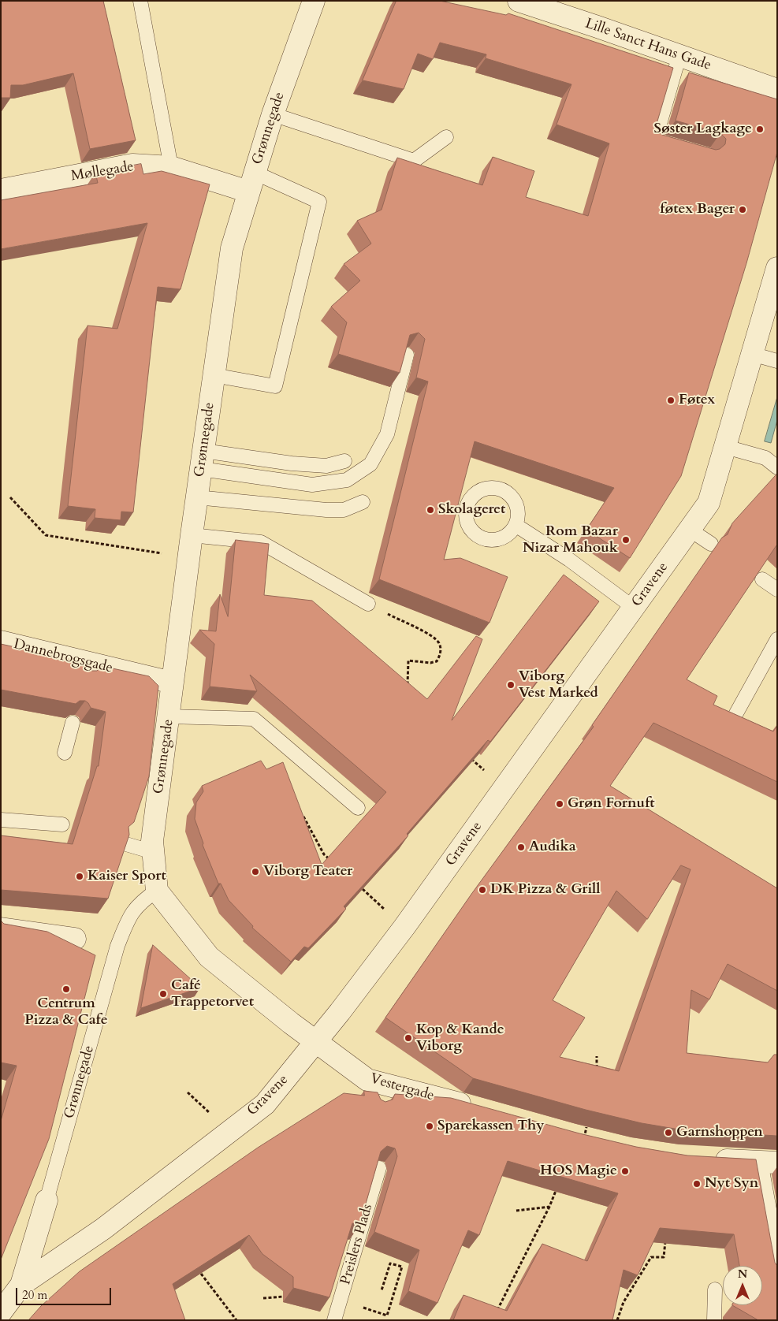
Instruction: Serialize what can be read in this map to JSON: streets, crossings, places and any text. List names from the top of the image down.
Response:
{
  "streets": {
    "street": [
      "Lille Sanct Hans Gade",
      "Grønnegade",
      "Møllegade",
      "Gravene",
      "Dannebrogsgade",
      "Vestergade"
    ],
    "lane": ["Preislers Plads"]
  },
  "crossings": [
    ["Grønnegade", "Møllegade"],
    ["Grønnegade", "Gravene"],
    ["Grønnegade", "Dannebrogsgade"],
    ["Gravene", "Vestergade"]
  ],
  "places": [
    "Søster Lagkage",
    "føtex Bager",
    "Føtex",
    "Skolageret",
    "Rom Bazar Nizar Mahouk",
    "Viborg Vest Marked",
    "Grøn Fornuft",
    "Audika",
    "Viborg Teater",
    "Kaiser Sport",
    "DK Pizza & Grill",
    "Centrum Pizza & Cafe",
    "Café Trappetorvet",
    "Kop & Kande Viborg",
    "Sparekassen Thy",
    "Garnshoppen",
    "HOS Magie",
    "Nyt Syn"
  ],
  "scale_bar": "20 m",
  "north": "top"
}
